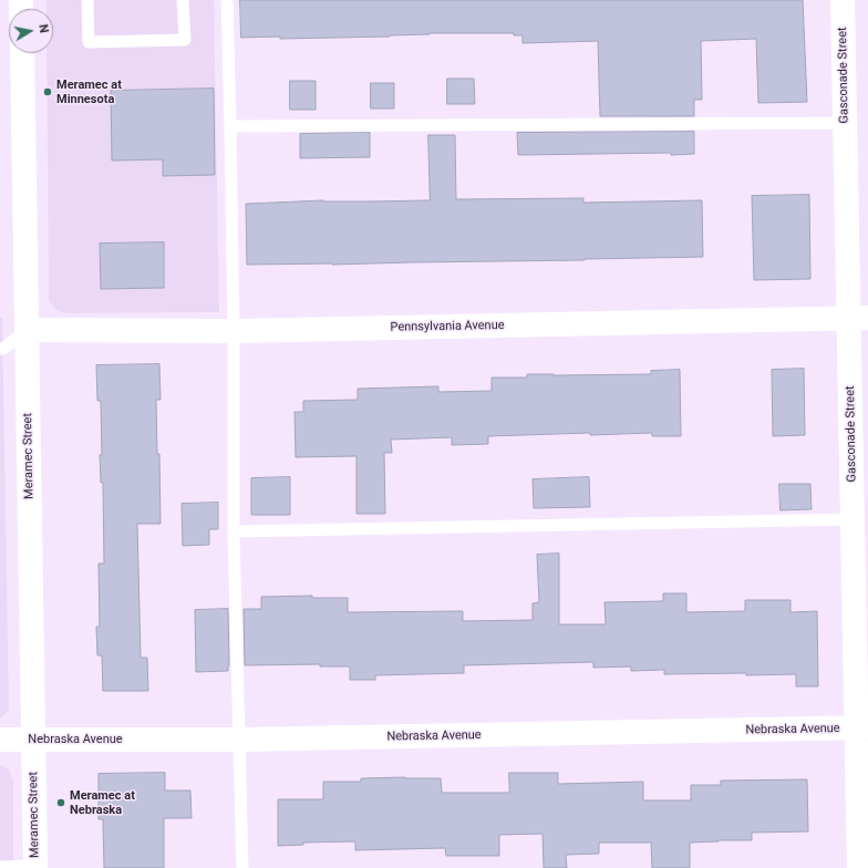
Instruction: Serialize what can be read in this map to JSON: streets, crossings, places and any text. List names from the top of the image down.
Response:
{
  "streets": {
    "street": [
      "Gasconade Street",
      "Pennsylvania Avenue",
      "Meramec Street",
      "Nebraska Avenue"
    ]
  },
  "crossings": [
    ["Gasconade Street", "Pennsylvania Avenue"],
    ["Gasconade Street", "Nebraska Avenue"],
    ["Pennsylvania Avenue", "Meramec Street"],
    ["Meramec Street", "Nebraska Avenue"]
  ],
  "places": ["Meramec at Minnesota", "Meramec at Nebraska"],
  "north": "right"
}
